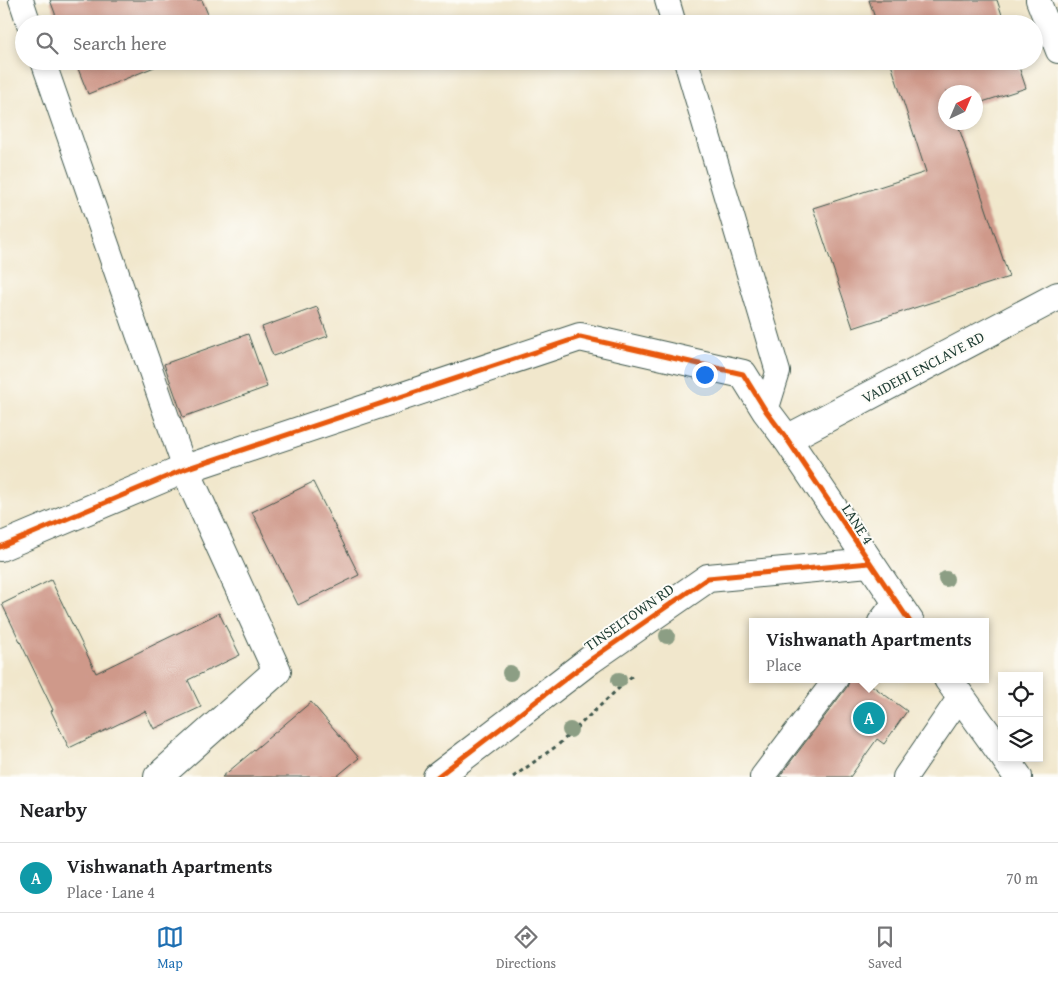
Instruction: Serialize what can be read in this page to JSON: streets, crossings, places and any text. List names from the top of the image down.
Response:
{
  "streets": {
    "street": ["VAIDEHI ENCLAVE RD", "LANE 4", "TINSELTOWN RD"]
  },
  "crossings": [
    ["VAIDEHI ENCLAVE RD", "LANE 4"],
    ["LANE 4", "TINSELTOWN RD"]
  ],
  "north": "top right",
  "page": {
    "search": "Search here",
    "popup": ["Vishwanath Apartments", "Place"],
    "pins": "A",
    "heading": "Nearby",
    "list": [
      {
        "mark": "A",
        "name": "Vishwanath Apartments",
        "note": "Place · Lane 4",
        "value": "70 m"
      }
    ],
    "nav": ["Map", "Directions", "Saved"]
  }
}
